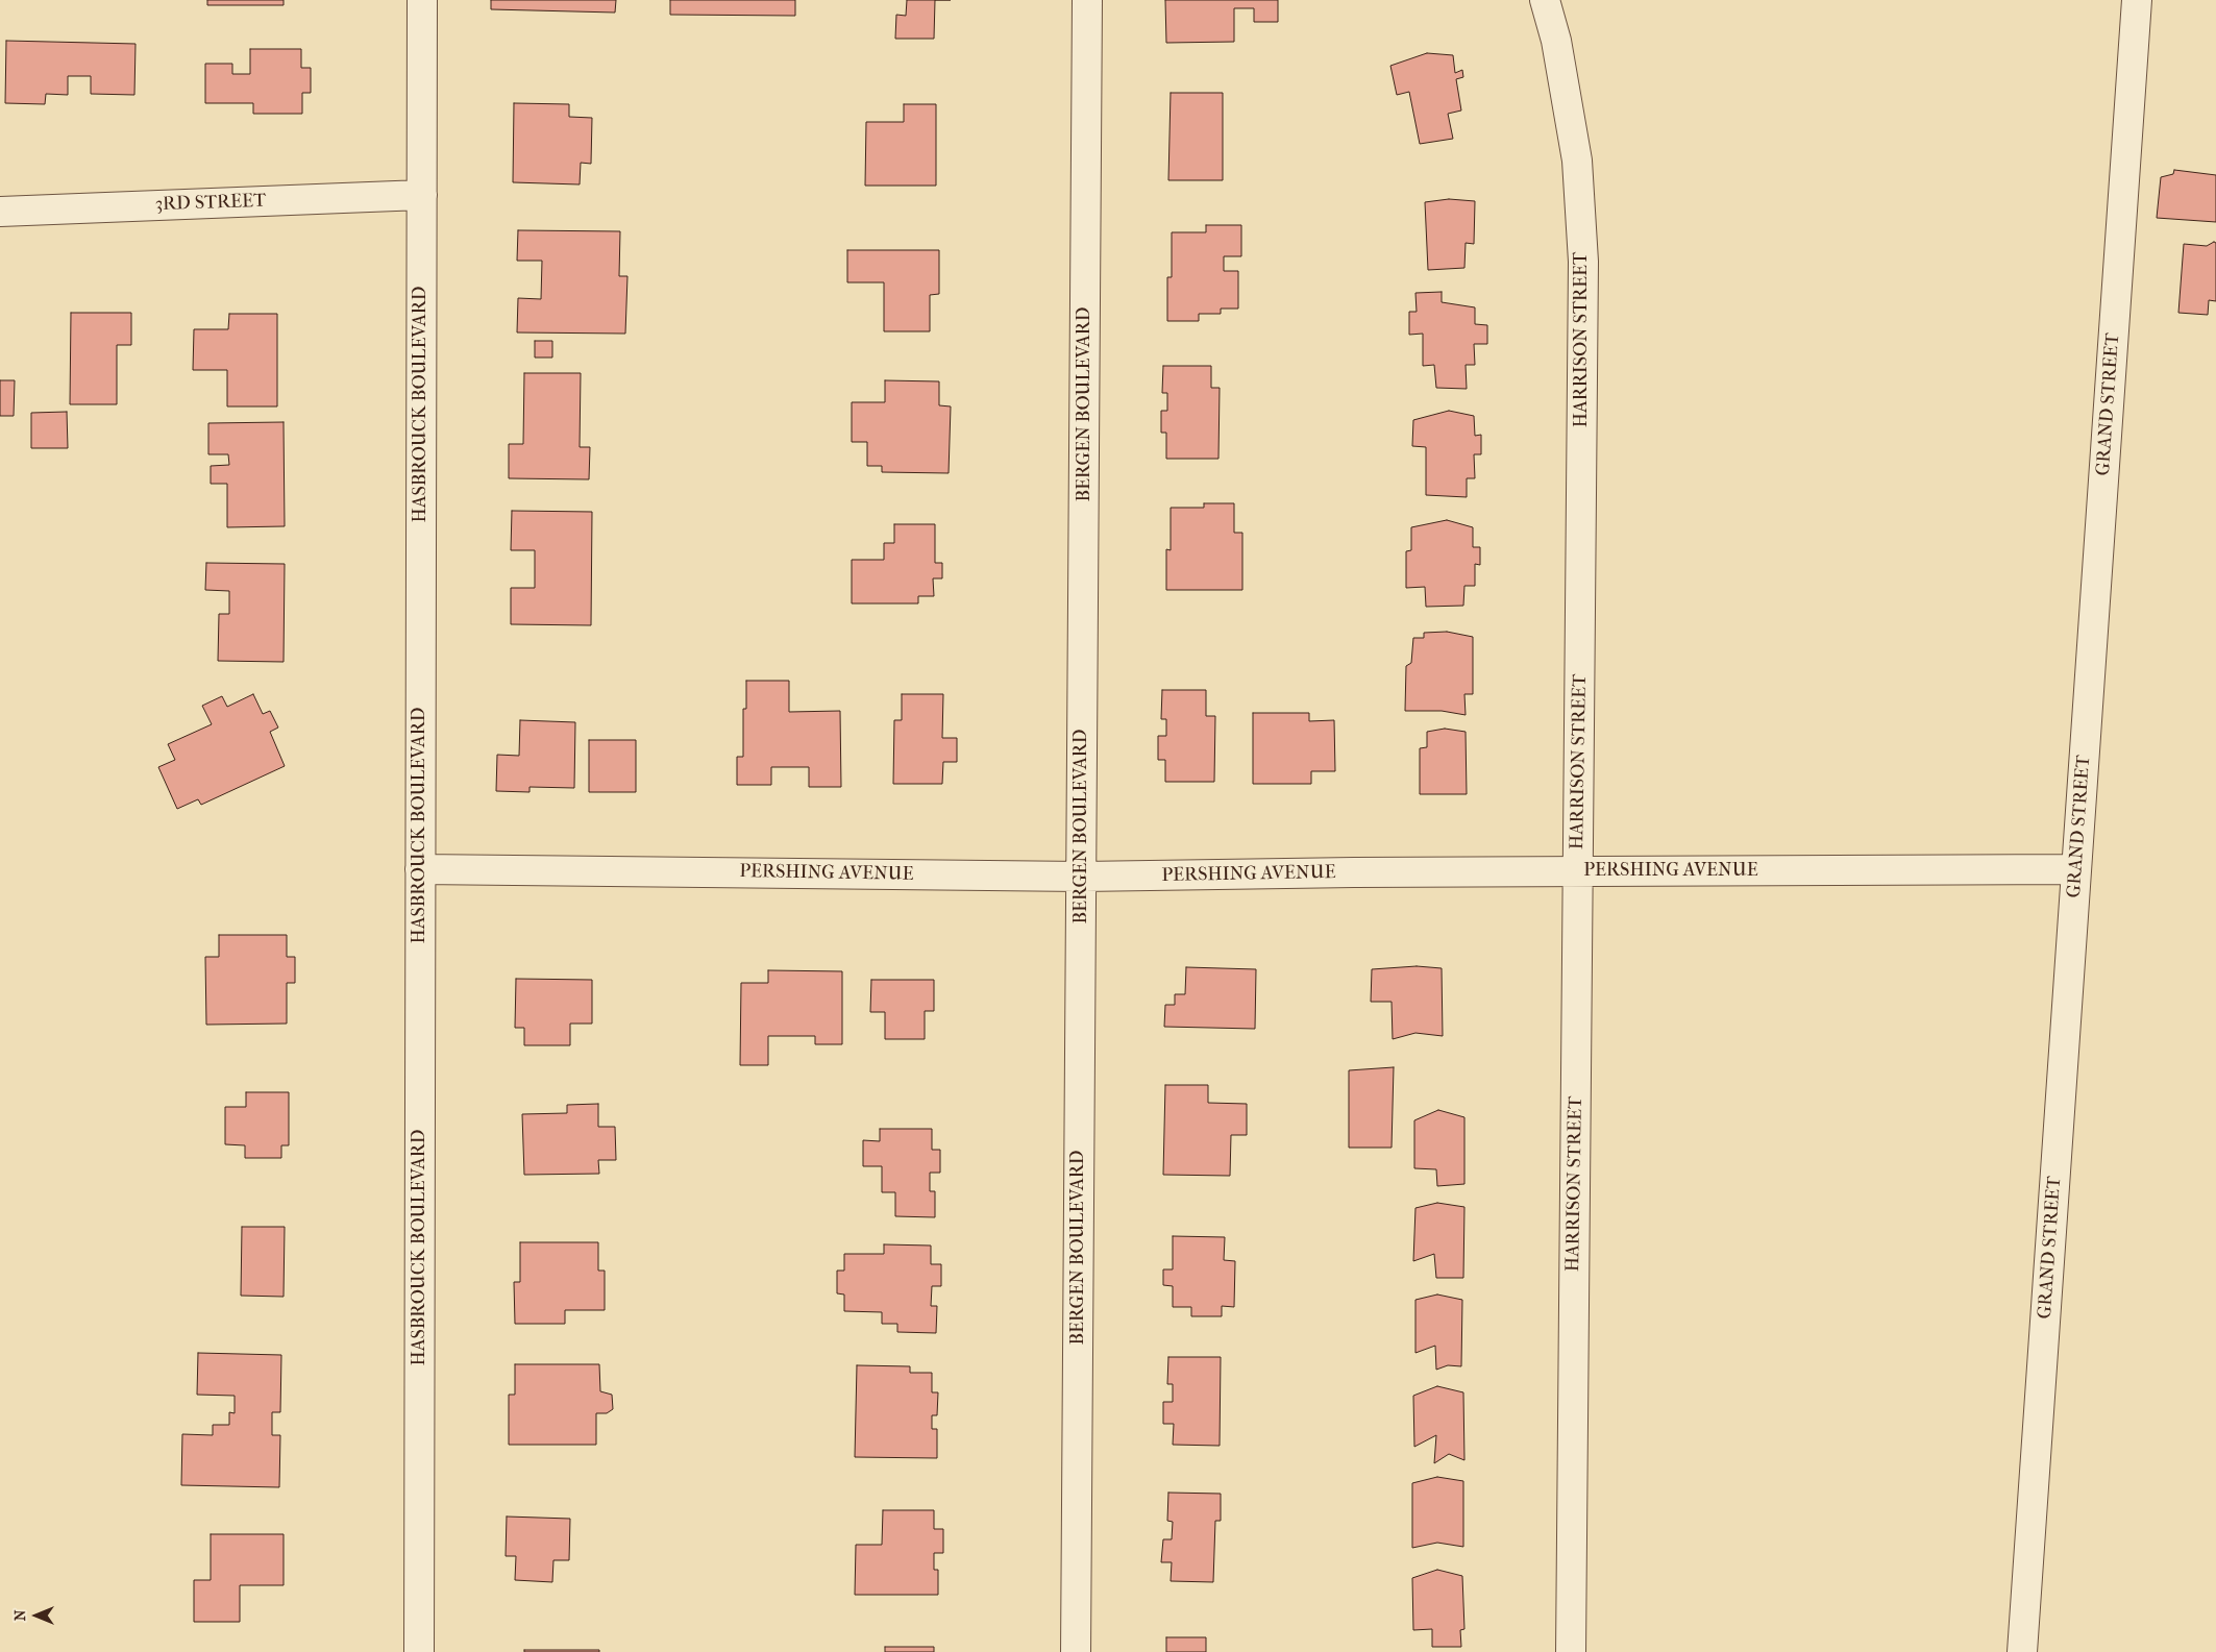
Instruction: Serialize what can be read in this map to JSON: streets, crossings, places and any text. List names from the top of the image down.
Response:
{
  "streets": {
    "street": [
      "3RD STREET",
      "HARRISON STREET",
      "HASBROUCK BOULEVARD",
      "BERGEN BOULEVARD",
      "GRAND STREET",
      "PERSHING AVENUE"
    ]
  },
  "crossings": [
    ["3RD STREET", "HASBROUCK BOULEVARD"],
    ["HARRISON STREET", "PERSHING AVENUE"],
    ["HASBROUCK BOULEVARD", "PERSHING AVENUE"],
    ["BERGEN BOULEVARD", "PERSHING AVENUE"],
    ["GRAND STREET", "PERSHING AVENUE"]
  ],
  "north": "left"
}
